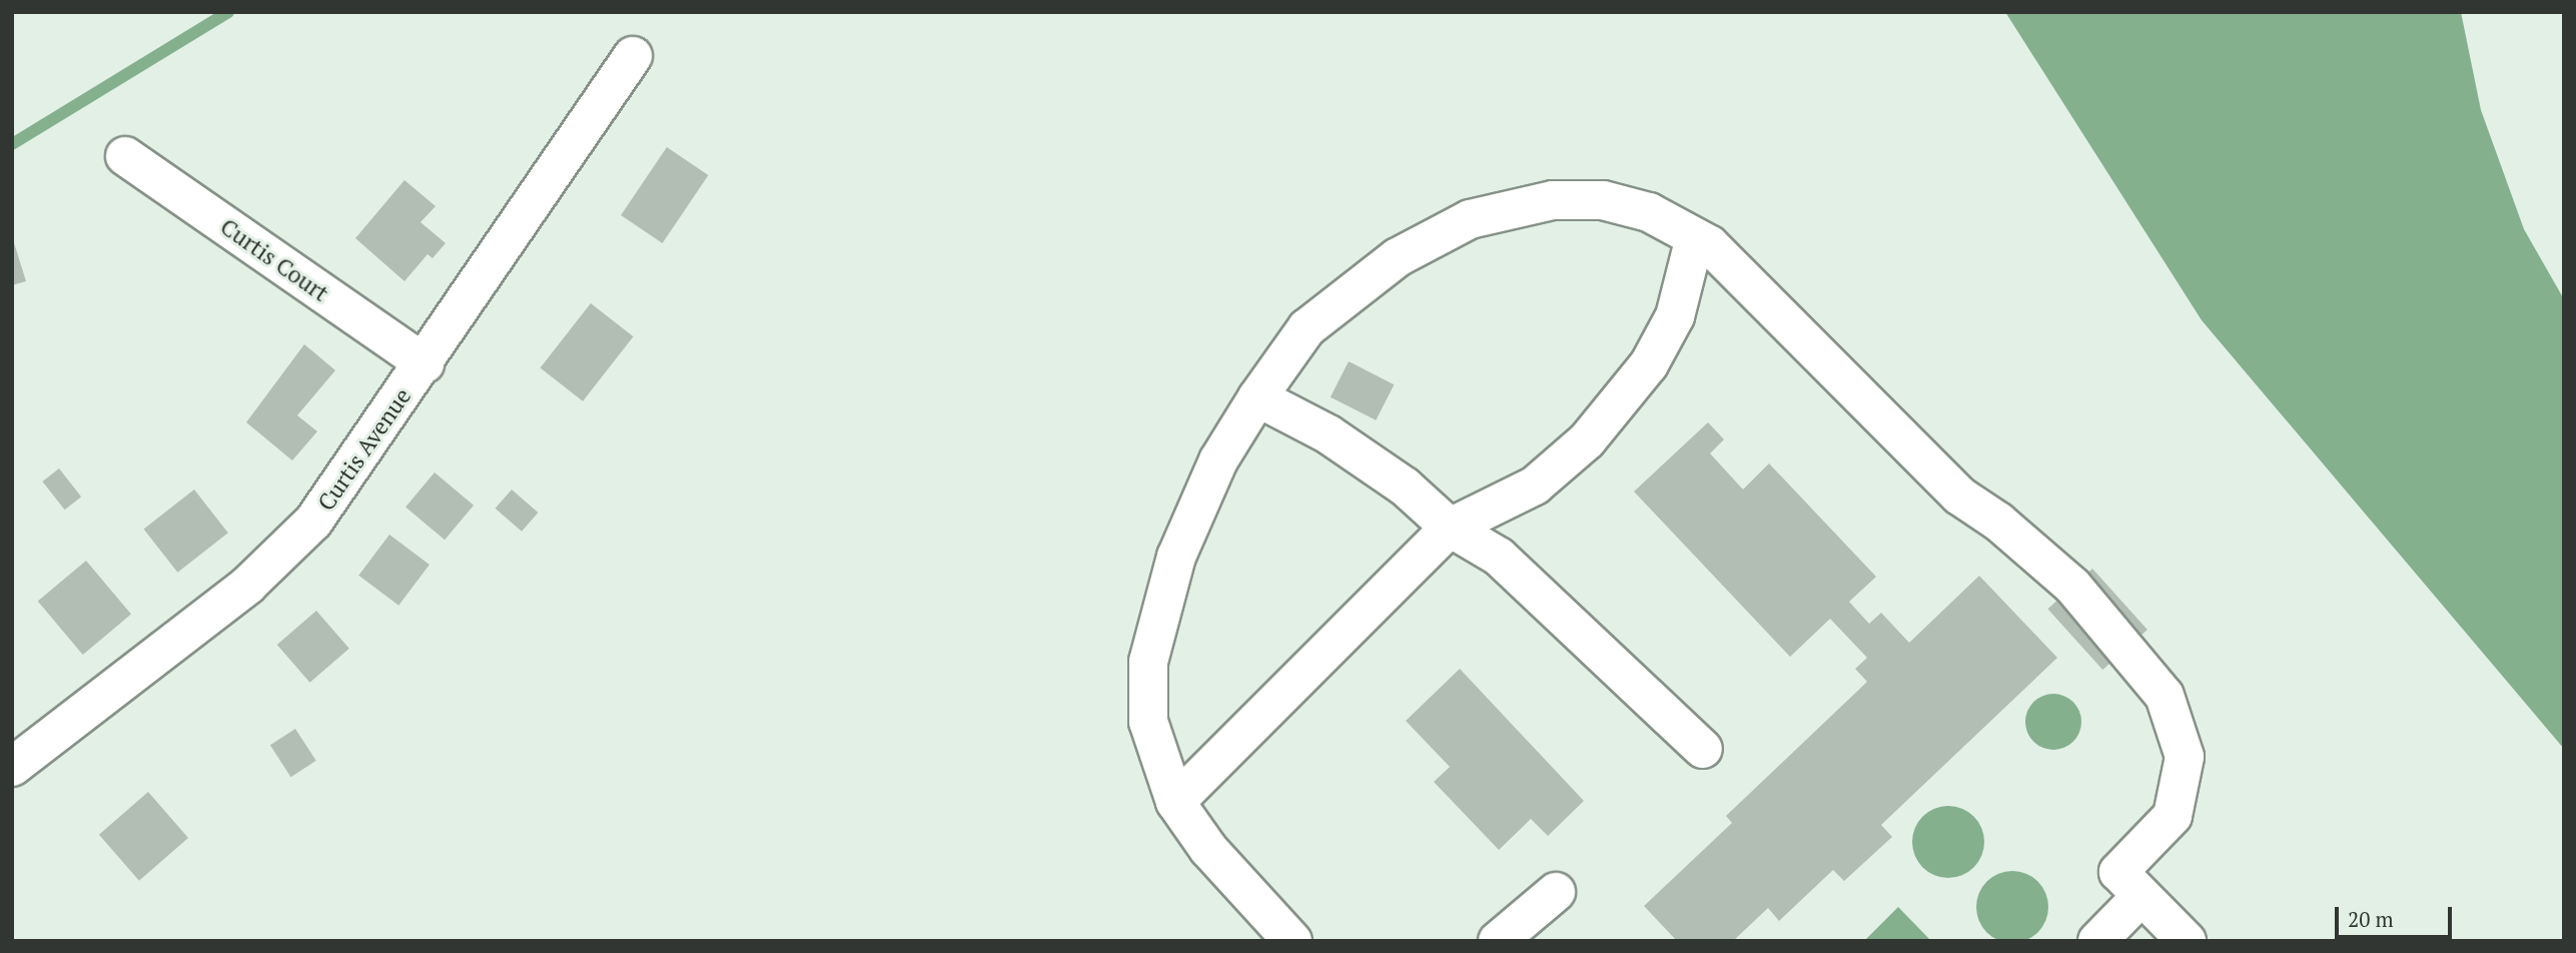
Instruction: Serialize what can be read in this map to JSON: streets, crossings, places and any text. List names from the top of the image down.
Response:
{
  "streets": {
    "street": ["Curtis Court", "Curtis Avenue"]
  },
  "crossings": [
    ["Curtis Court", "Curtis Avenue"]
  ],
  "scale_bar": "20 m"
}
